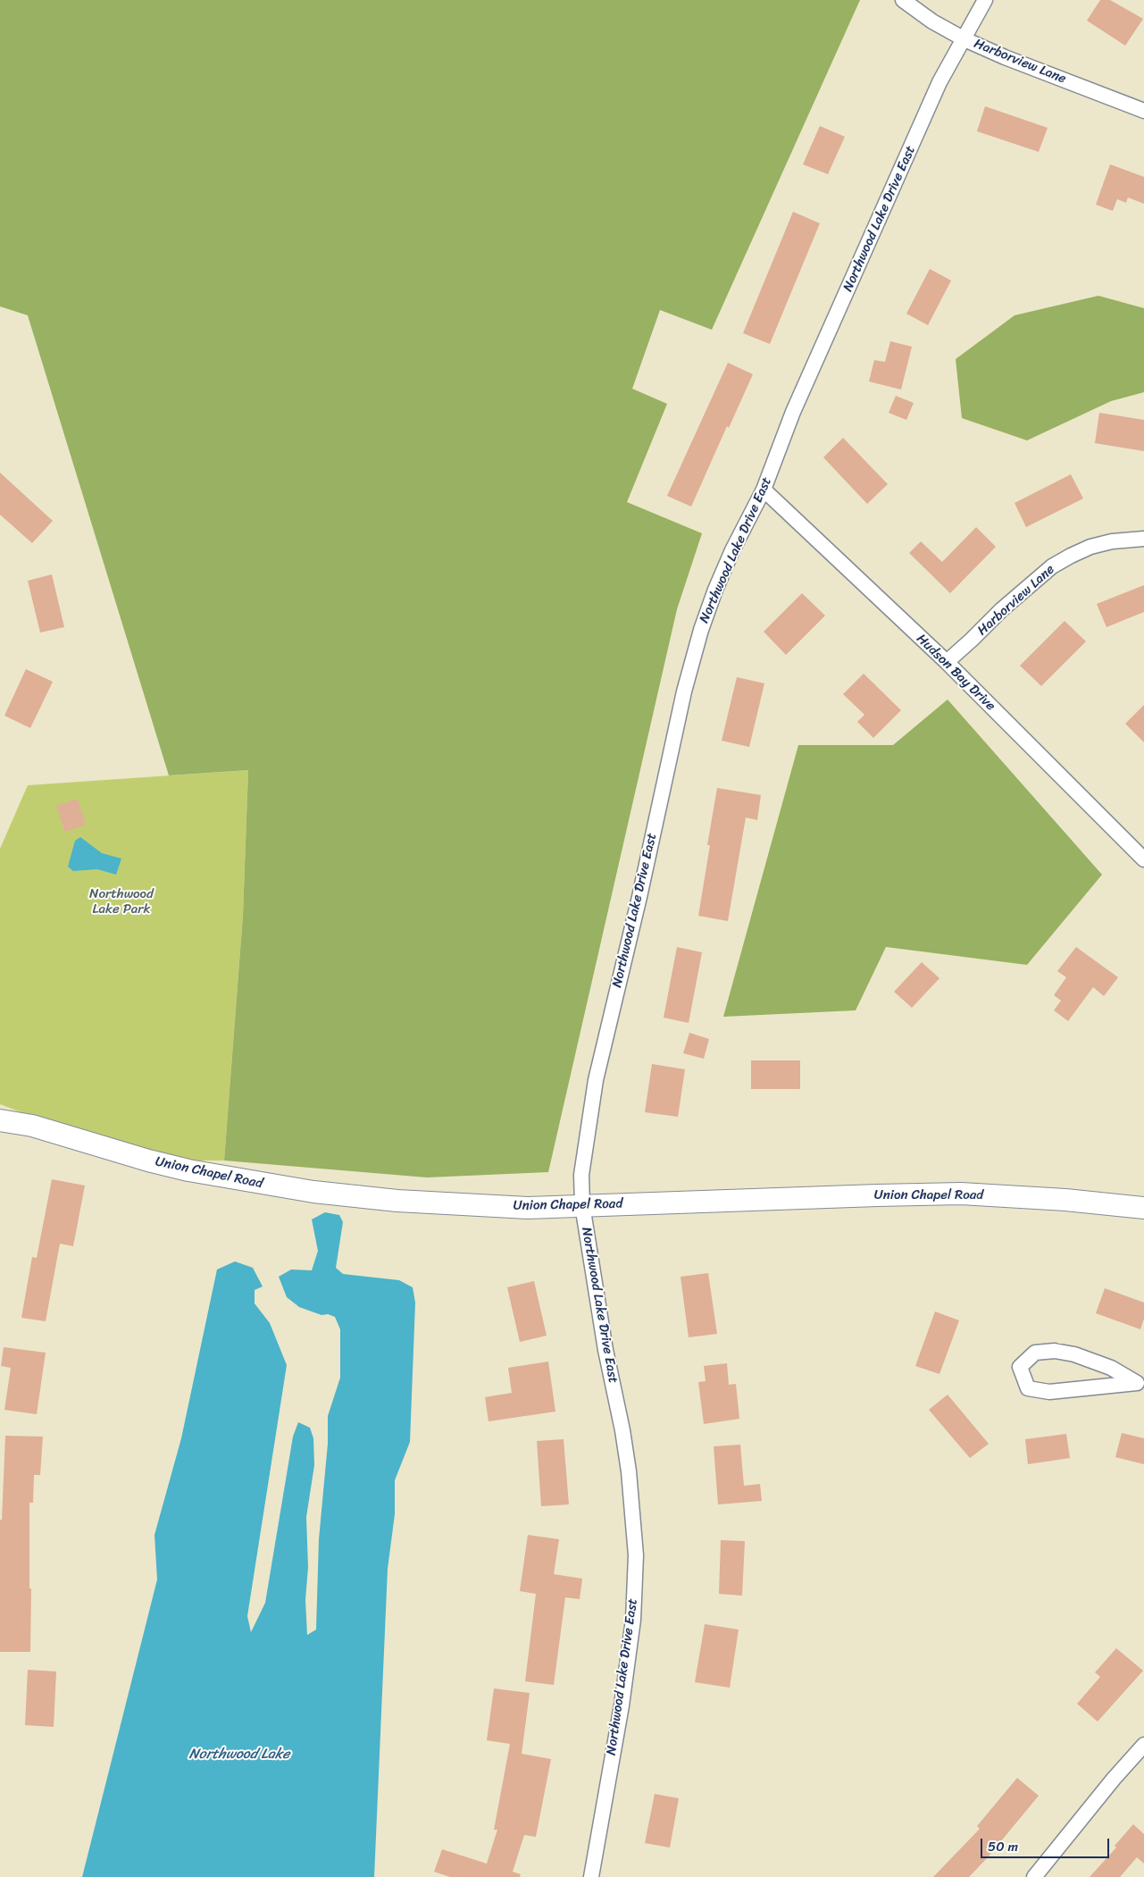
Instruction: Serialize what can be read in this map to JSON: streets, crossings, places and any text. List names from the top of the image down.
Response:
{
  "streets": {
    "street": [
      "Harborview Lane",
      "Northwood Lake Drive East",
      "Hudson Bay Drive",
      "Union Chapel Road"
    ]
  },
  "crossings": [
    ["Harborview Lane", "Northwood Lake Drive East"],
    ["Harborview Lane", "Hudson Bay Drive"],
    ["Northwood Lake Drive East", "Hudson Bay Drive"],
    ["Northwood Lake Drive East", "Union Chapel Road"]
  ],
  "water": ["Northwood Lake"],
  "parks": ["Northwood Lake Park"],
  "scale_bar": "50 m"
}
